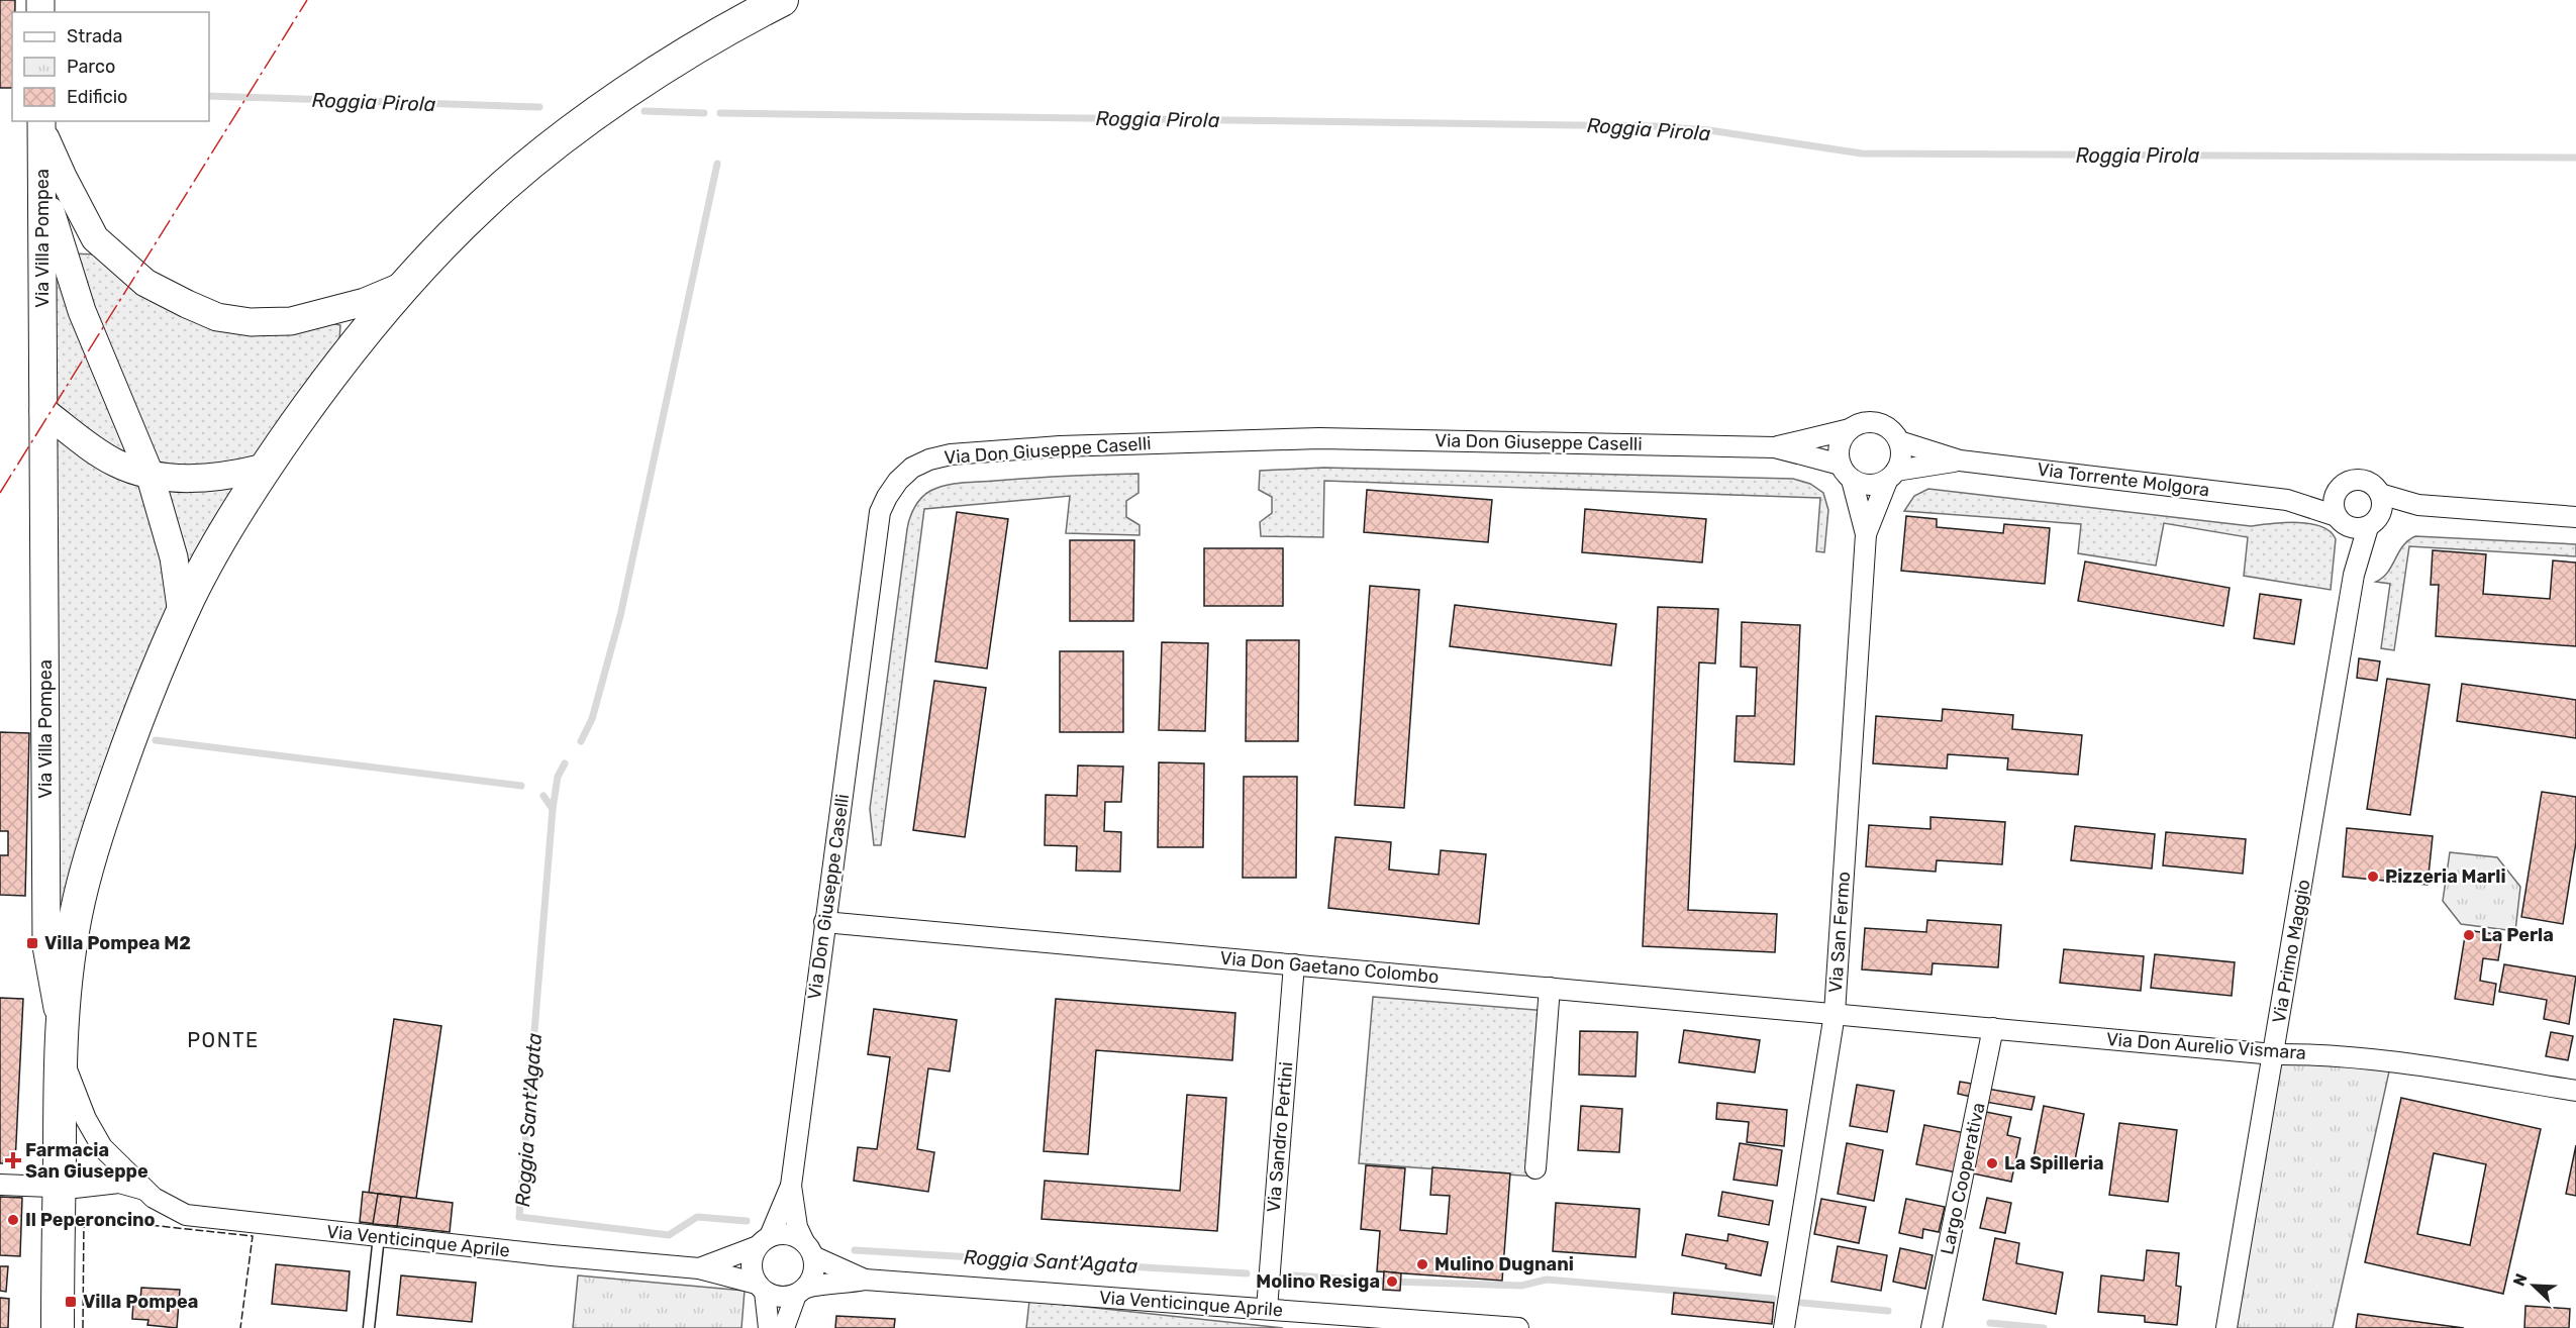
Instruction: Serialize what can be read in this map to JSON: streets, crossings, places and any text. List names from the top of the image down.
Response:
{
  "streets": {
    "main road": ["Via Villa Pompea"],
    "street": [
      "Via Don Giuseppe Caselli",
      "Via Torrente Molgora",
      "Via San Fermo",
      "Via Primo Maggio",
      "Via Don Gaetano Colombo",
      "Via Don Aurelio Vismara",
      "Via Sandro Pertini",
      "Largo Cooperativa",
      "Via Venticinque Aprile"
    ]
  },
  "crossings": [
    ["Via Villa Pompea", "Via Venticinque Aprile"],
    ["Via Don Giuseppe Caselli", "Via Torrente Molgora"],
    ["Via Don Giuseppe Caselli", "Via Don Gaetano Colombo"],
    ["Via Don Giuseppe Caselli", "Via Venticinque Aprile"],
    ["Via Torrente Molgora", "Via Primo Maggio"],
    ["Via San Fermo", "Via Don Gaetano Colombo"],
    ["Via San Fermo", "Via Don Aurelio Vismara"],
    ["Via Primo Maggio", "Via Don Aurelio Vismara"],
    ["Via Don Gaetano Colombo", "Via Don Aurelio Vismara"],
    ["Via Don Gaetano Colombo", "Via Sandro Pertini"],
    ["Via Don Aurelio Vismara", "Largo Cooperativa"],
    ["Via Sandro Pertini", "Via Venticinque Aprile"]
  ],
  "districts": ["PONTE"],
  "water": ["Roggia Pirola", "Roggia Sant'Agata"],
  "places": {
    "other": [
      "Pizzeria Marli",
      "La Perla",
      "La Spilleria",
      "Il Peperoncino",
      "Mulino Dugnani",
      "Molino Resiga"
    ],
    "transit": ["Villa Pompea M2", "Villa Pompea"],
    "health": ["Farmacia San Giuseppe"]
  },
  "legend": ["Strada", "Parco", "Edificio"],
  "north": "top left"
}
